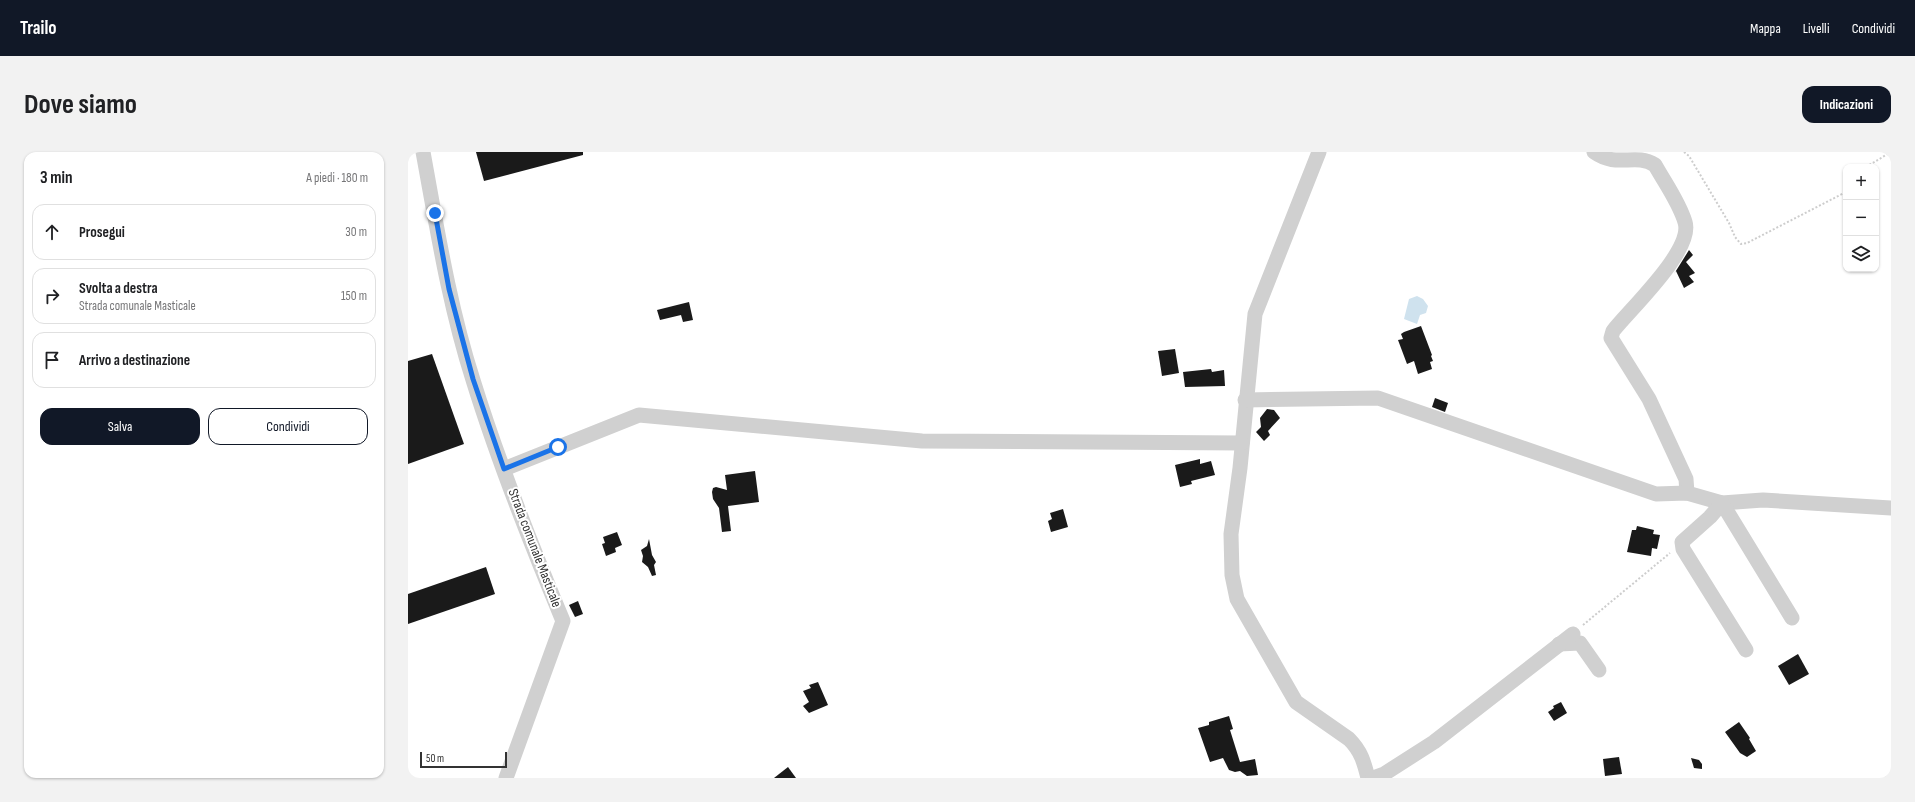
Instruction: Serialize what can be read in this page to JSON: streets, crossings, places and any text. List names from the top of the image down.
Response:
{
  "streets": {
    "street": ["Strada comunale Masticale"]
  },
  "scale_bar": "50 m",
  "page": {
    "header": "Trailo",
    "nav": ["Mappa", "Livelli", "Condividi"],
    "buttons": [
      "Indicazioni",
      ["Salva", "Condividi"]
    ],
    "title": "Dove siamo",
    "heading": ["3 min", "A piedi · 180 m"],
    "map_buttons": ["+", "−"],
    "list": [
      ["Prosegui", "30 m"],
      ["Svolta a destra", "Strada comunale Masticale", "150 m"],
      "Arrivo a destinazione"
    ],
    "scale": "50 m"
  }
}
